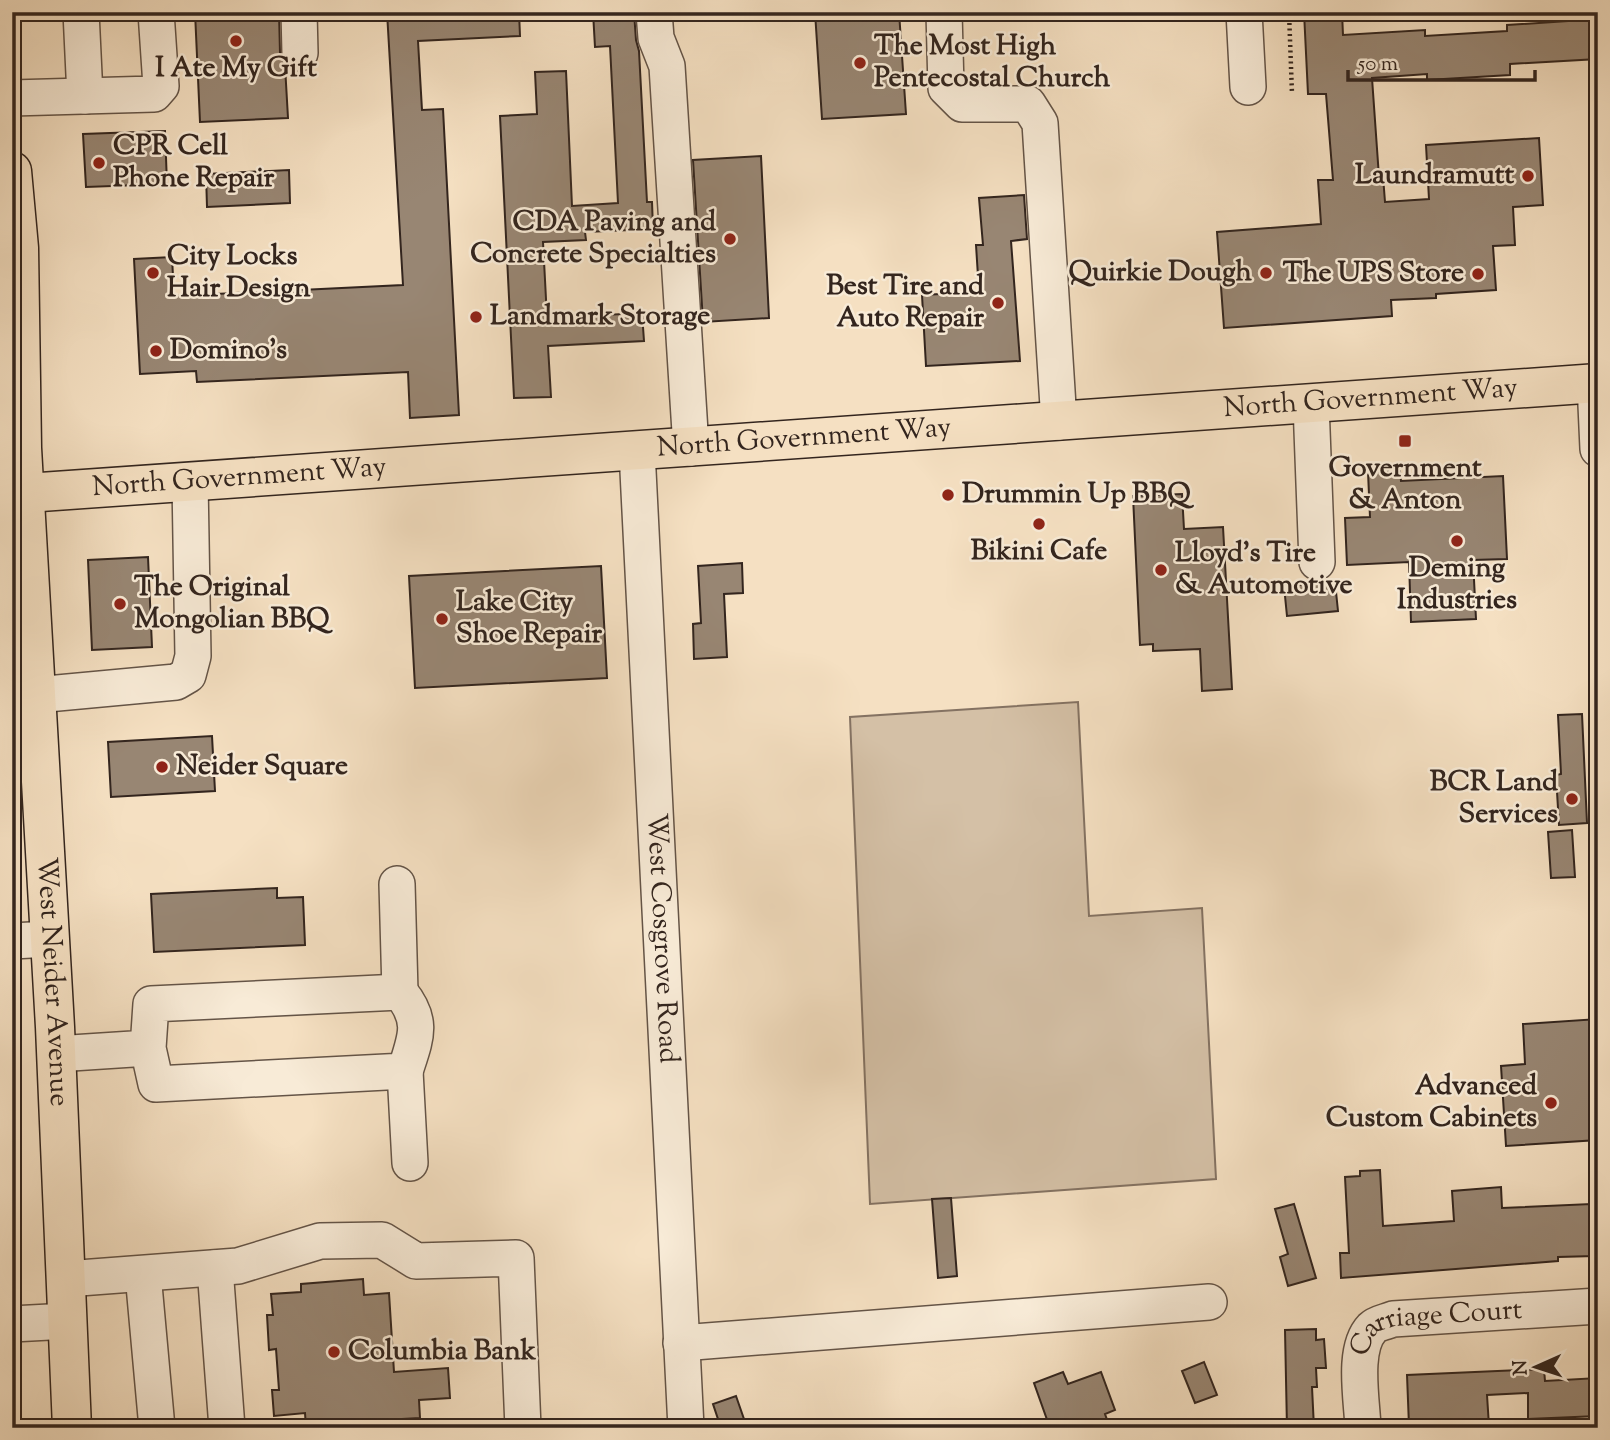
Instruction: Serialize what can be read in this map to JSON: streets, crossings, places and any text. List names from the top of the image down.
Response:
{
  "streets": {
    "main road": ["North Government Way", "West Neider Avenue"],
    "street": ["West Cosgrove Road", "Carriage Court"]
  },
  "crossings": [
    ["North Government Way", "West Cosgrove Road"],
    ["North Government Way", "West Neider Avenue"]
  ],
  "places": {
    "other": [
      "I Ate My Gift",
      "The Most High Pentecostal Church",
      "CPR Cell Phone Repair",
      "Laundramutt",
      "CDA Paving and Concrete Specialties",
      "City Locks Hair Design",
      "Quirkie Dough",
      "The UPS Store",
      "Best Tire and Auto Repair",
      "Landmark Storage",
      "Domino's",
      "Drummin Up BBQ",
      "Bikini Cafe",
      "Deming Industries",
      "Lloyd's Tire & Automotive",
      "The Original Mongolian BBQ",
      "Lake City Shoe Repair",
      "Neider Square",
      "BCR Land Services",
      "Advanced Custom Cabinets",
      "Columbia Bank"
    ],
    "transit": ["Government & Anton"]
  },
  "scale_bar": "50 m",
  "north": "left"
}
